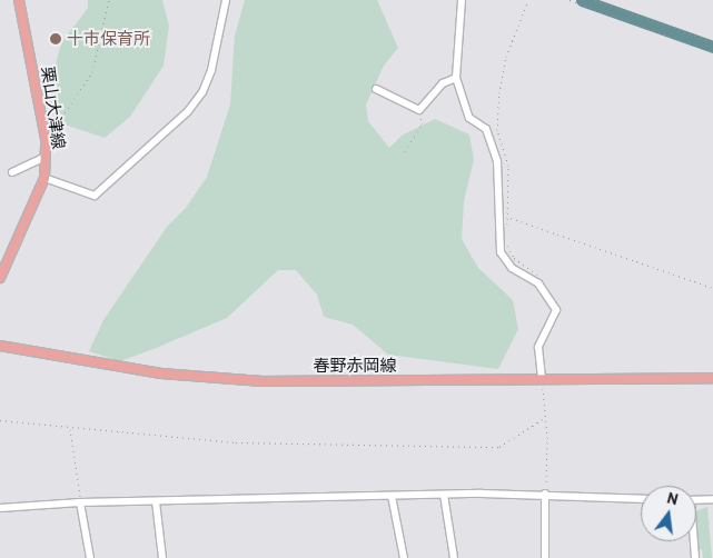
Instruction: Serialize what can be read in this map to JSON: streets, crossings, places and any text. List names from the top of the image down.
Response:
{
  "streets": {
    "main road": ["栗山大津線", "春野赤岡線"]
  },
  "places": ["十市保育所"],
  "north": "top"
}
